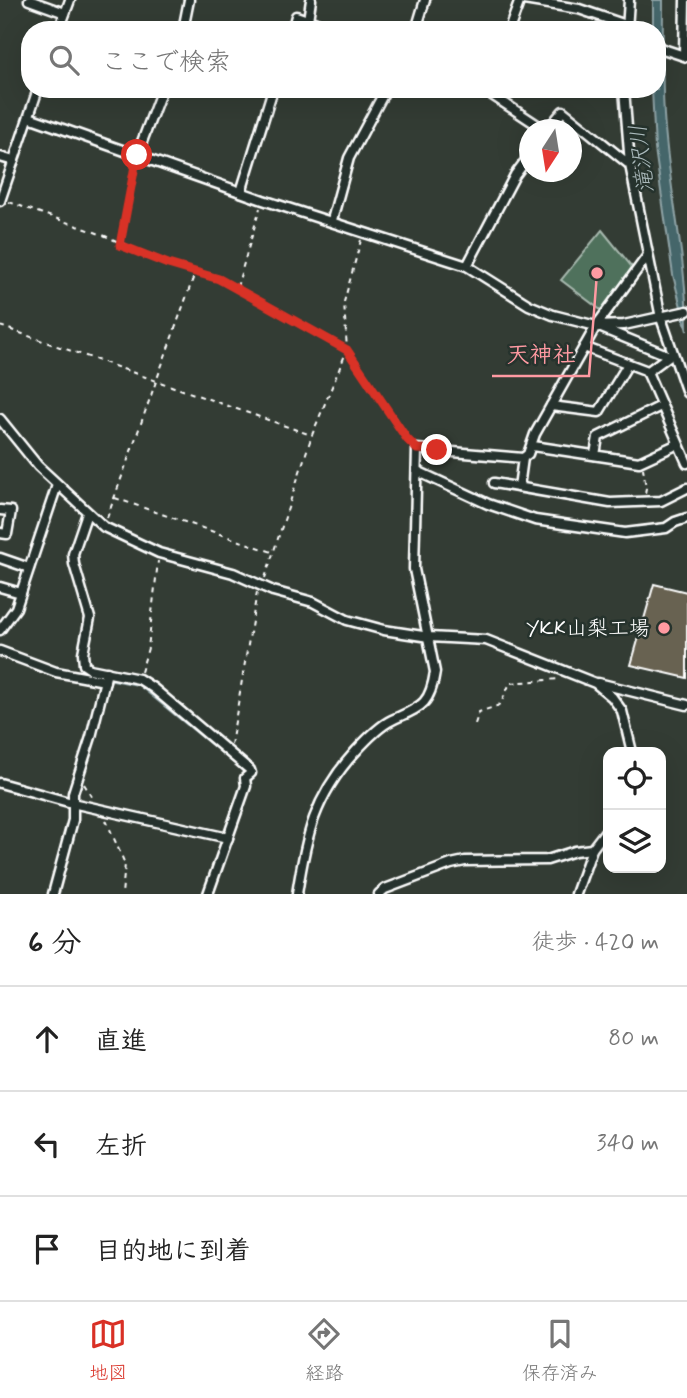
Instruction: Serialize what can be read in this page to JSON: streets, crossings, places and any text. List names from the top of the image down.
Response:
{
  "water": ["滝沢川"],
  "places": ["天神社", "YKK山梨工場"],
  "north": "bottom",
  "page": {
    "search": "ここで検索",
    "heading": ["6 分", "徒歩 · 420 m"],
    "list": [
      ["直進", "80 m"],
      ["左折", "340 m"],
      "目的地に到着"
    ],
    "nav": ["地図", "経路", "保存済み"]
  }
}
